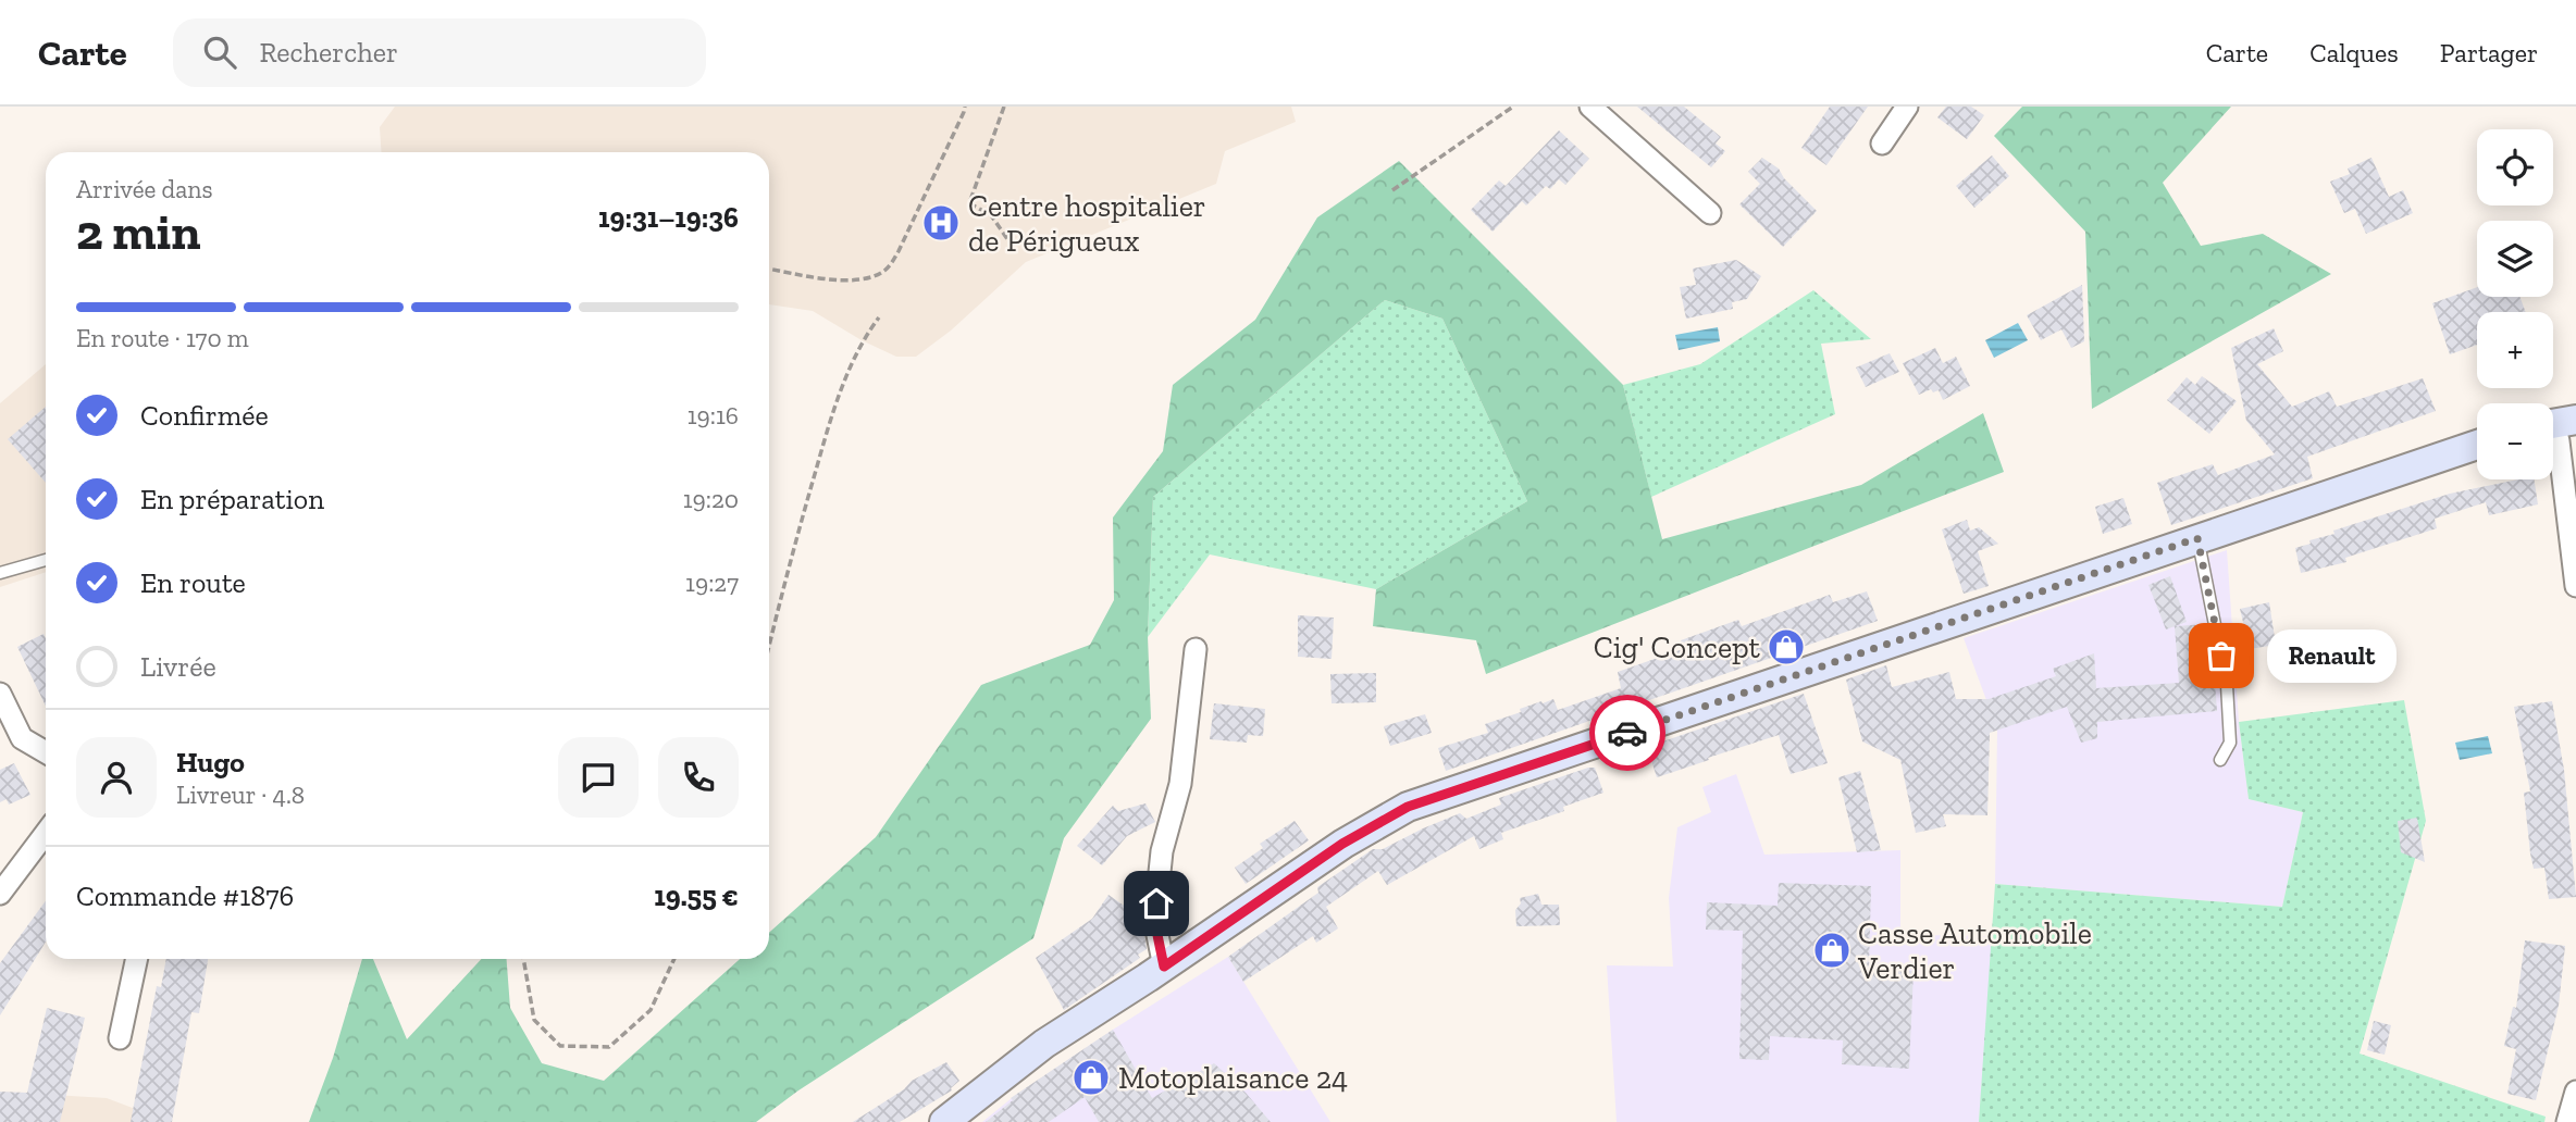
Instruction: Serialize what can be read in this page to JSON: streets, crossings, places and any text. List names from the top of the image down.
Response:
{
  "places": {
    "hospital": ["Centre hospitalier de Périgueux"],
    "shop": ["Cig' Concept", "Casse Automobile Verdier", "Motoplaisance 24"],
    "other": ["Renault"]
  },
  "page": {
    "header": "Carte",
    "search": "Rechercher",
    "nav": ["Carte", "Calques", "Partager"],
    "map_buttons": ["+", "−"],
    "heading": ["2 min", "Arrivée dans", "19:31–19:36"],
    "panel": [
      "Hugo",
      "Livreur · 4.8",
      "Commande #1876",
      "19.55 €"
    ],
    "bar": "En route · 170 m",
    "list": [
      ["Confirmée", "19:16"],
      ["En préparation", "19:20"],
      ["En route", "19:27"],
      "Livrée"
    ],
    "bubble": "Renault"
  }
}
